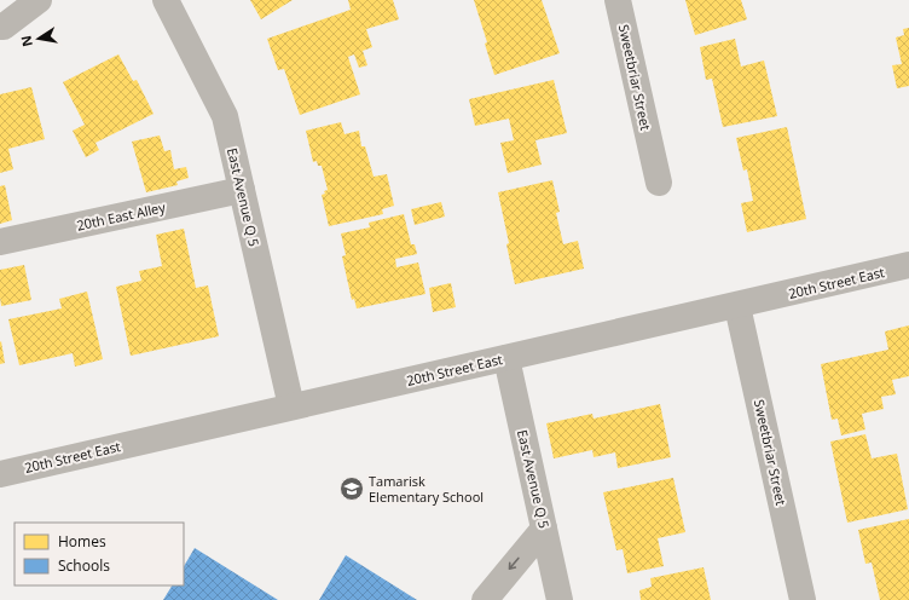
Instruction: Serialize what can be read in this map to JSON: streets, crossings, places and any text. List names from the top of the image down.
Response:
{
  "streets": {
    "street": [
      "Sweetbriar Street",
      "East Avenue Q 5",
      "20th East Alley",
      "20th Street East"
    ]
  },
  "crossings": [
    ["Sweetbriar Street", "20th Street East"],
    ["East Avenue Q 5", "20th East Alley"],
    ["East Avenue Q 5", "20th Street East"]
  ],
  "places": {
    "school or university": ["Tamarisk Elementary School"]
  },
  "legend": ["Homes", "Schools"],
  "north": "left"
}
